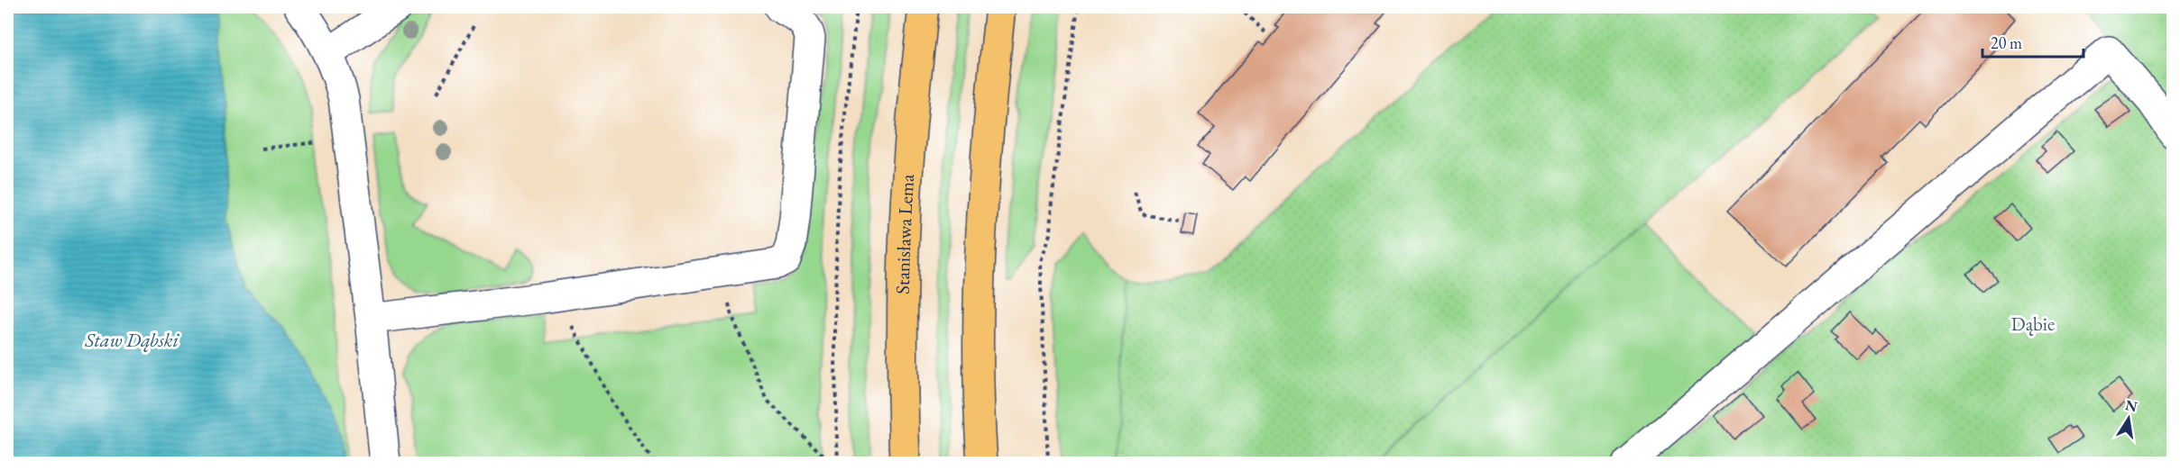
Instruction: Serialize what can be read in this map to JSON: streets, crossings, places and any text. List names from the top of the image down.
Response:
{
  "streets": {
    "main road": ["Stanisława Lema"]
  },
  "water": ["Staw Dąbski"],
  "parks": ["Dąbie"],
  "scale_bar": "20 m",
  "north": "top"
}
